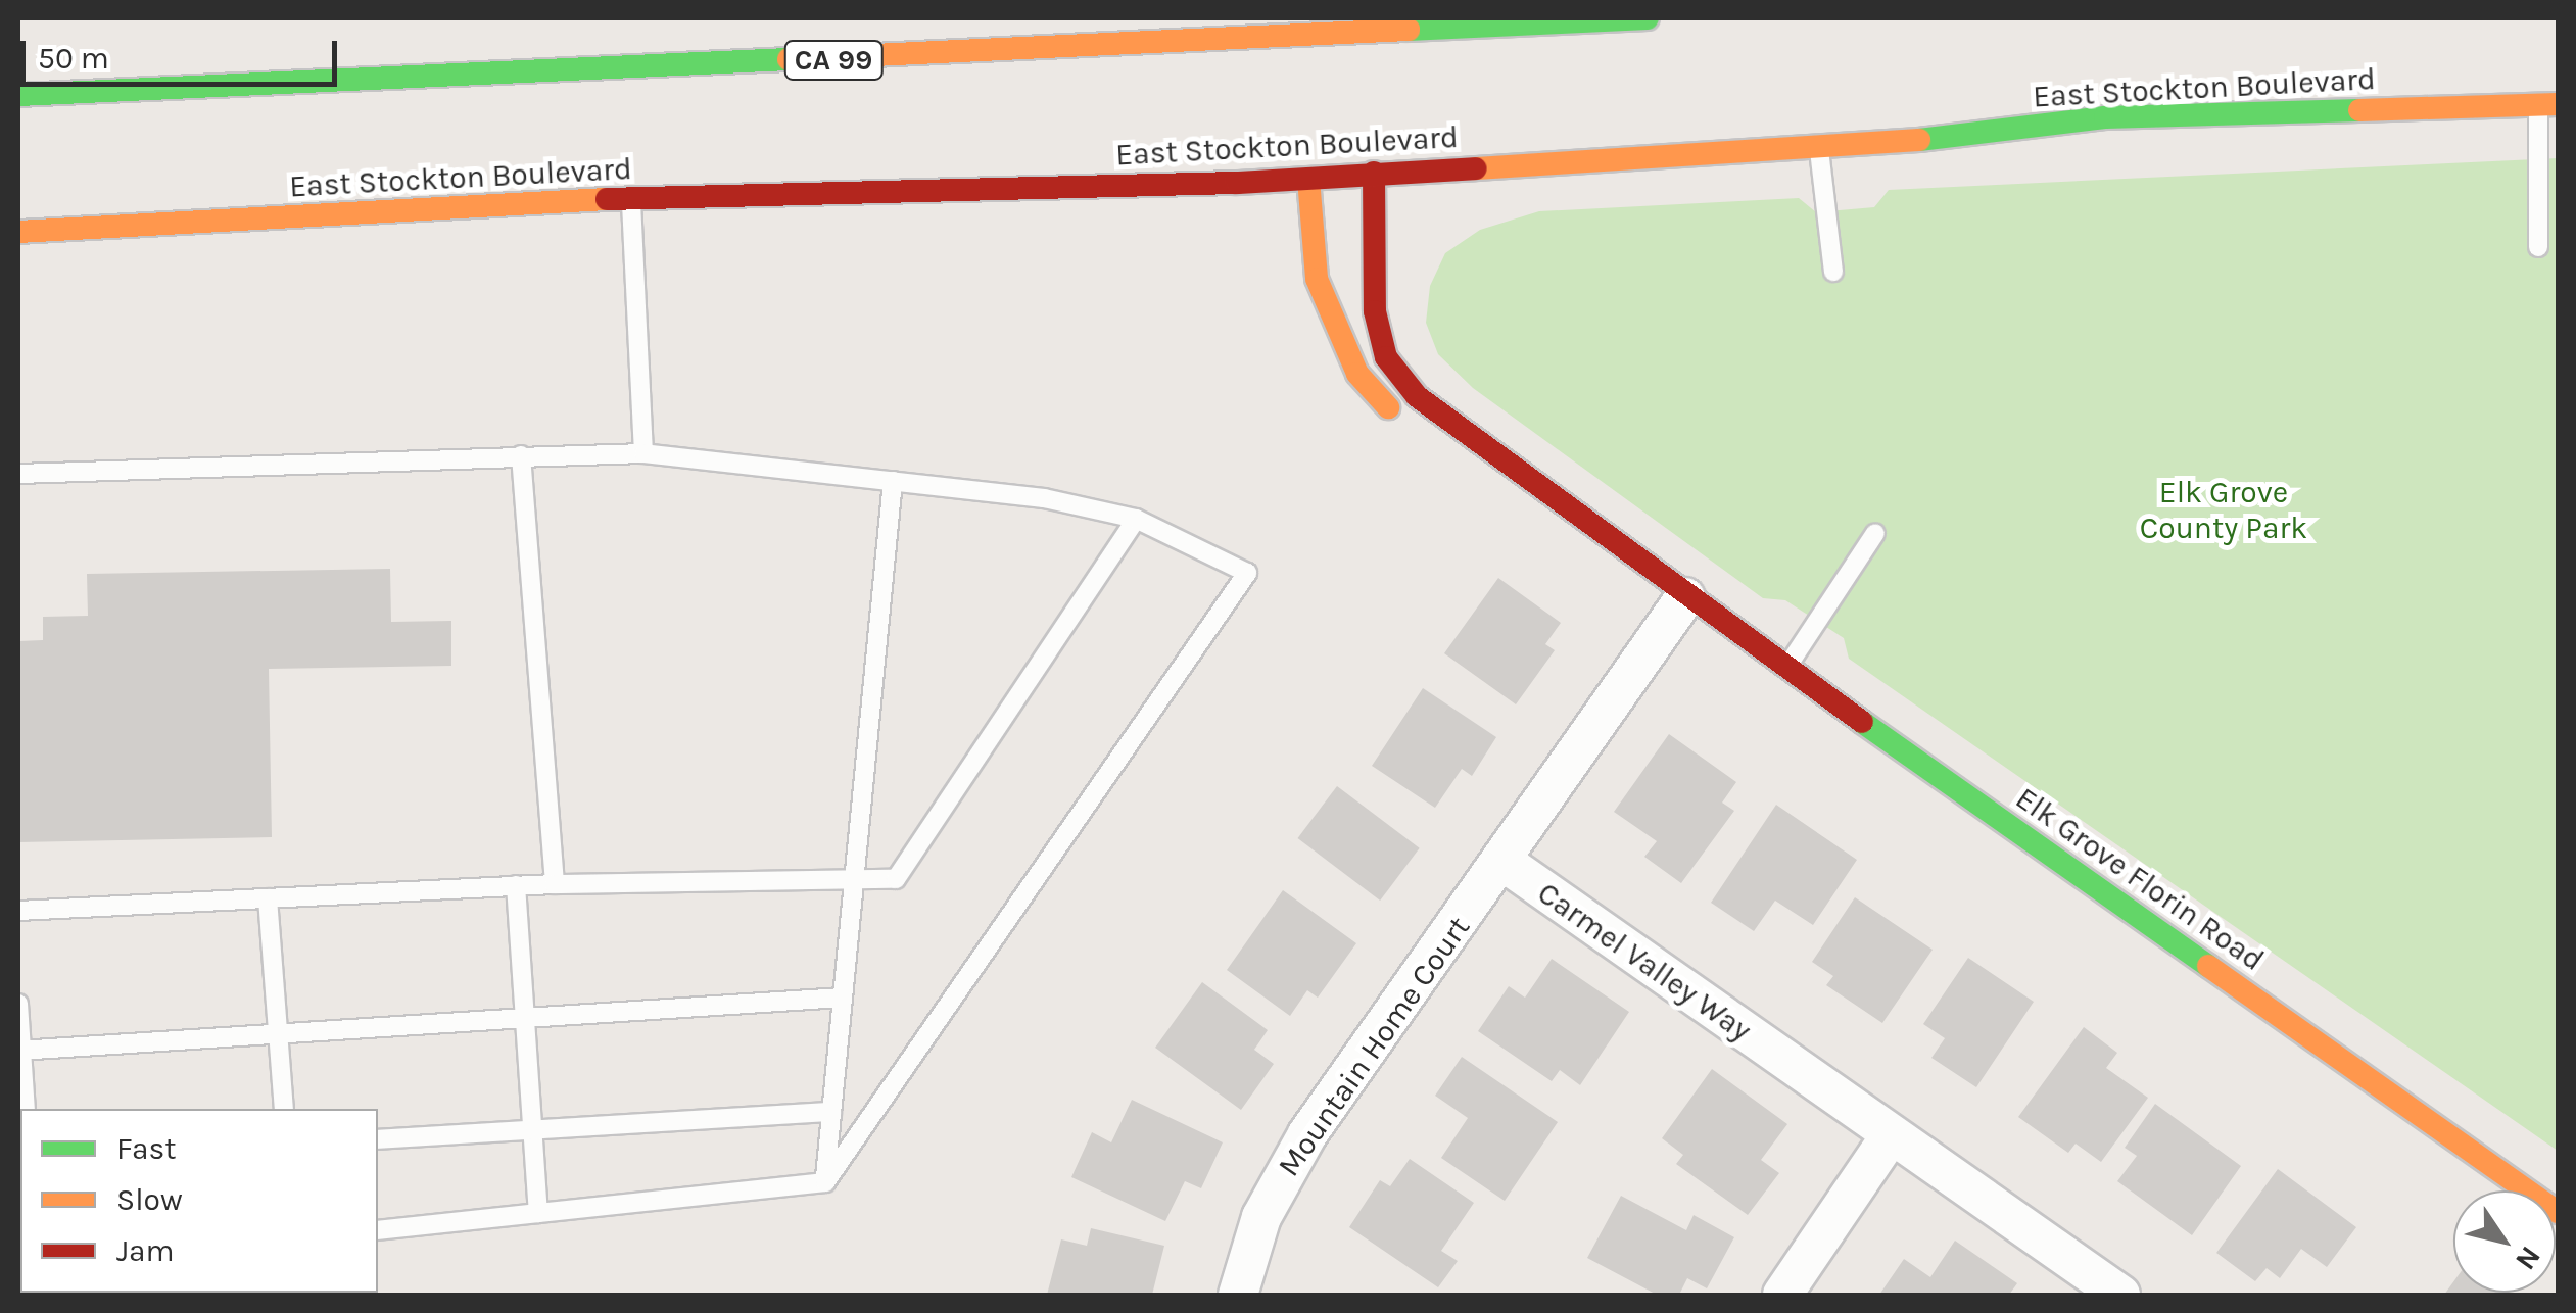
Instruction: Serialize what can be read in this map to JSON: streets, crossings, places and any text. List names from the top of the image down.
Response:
{
  "streets": {
    "main road": ["CA 99", "East Stockton Boulevard", "Elk Grove Florin Road"],
    "street": ["Carmel Valley Way", "Mountain Home Court"]
  },
  "crossings": [
    ["East Stockton Boulevard", "Elk Grove Florin Road"],
    ["Carmel Valley Way", "Mountain Home Court"]
  ],
  "parks": ["Elk Grove County Park"],
  "legend": ["Fast", "Slow", "Jam"],
  "scale_bar": "50 m",
  "north": "bottom right"
}
